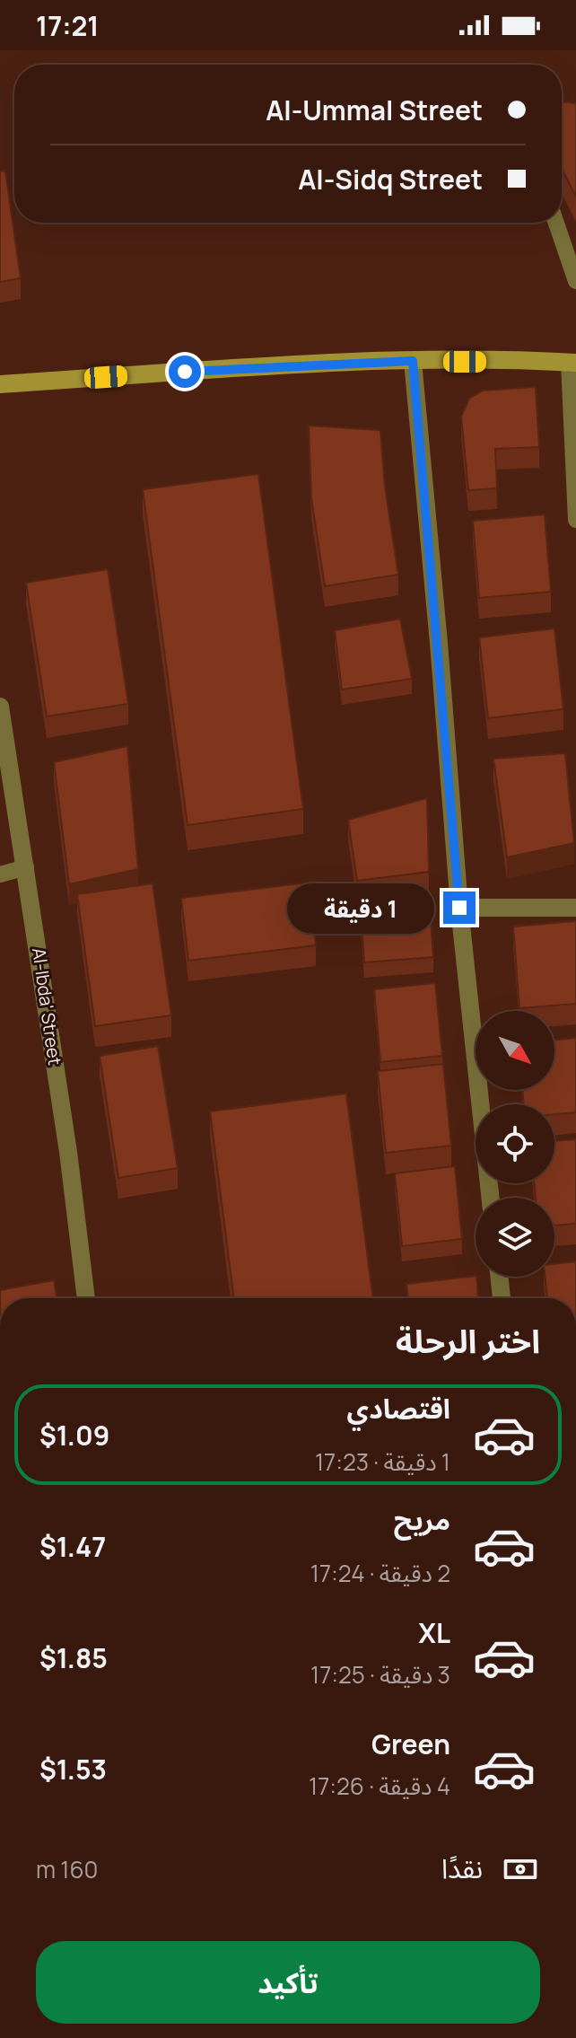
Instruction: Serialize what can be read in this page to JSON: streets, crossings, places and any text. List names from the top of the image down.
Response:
{
  "streets": {
    "street": ["Al-Ibda' Street"]
  },
  "north": "bottom right",
  "page": {
    "status": "17:21",
    "banner": ["Al-Ummal Street", "Al-Sidq Street"],
    "bubble": "1 دقيقة",
    "heading": "اختر الرحلة",
    "list": [
      {
        "name": "اقتصادي",
        "note": "1 دقيقة · 17:23",
        "value": "$1.09"
      },
      {
        "name": "مريح",
        "note": "2 دقيقة · 17:24",
        "value": "$1.47"
      },
      {
        "name": "XL",
        "note": "3 دقيقة · 17:25",
        "value": "$1.85"
      },
      {
        "name": "Green",
        "note": "4 دقيقة · 17:26",
        "value": "$1.53"
      }
    ],
    "pay": ["نقدًا", "160 m"],
    "buttons": "تأكيد"
  }
}
